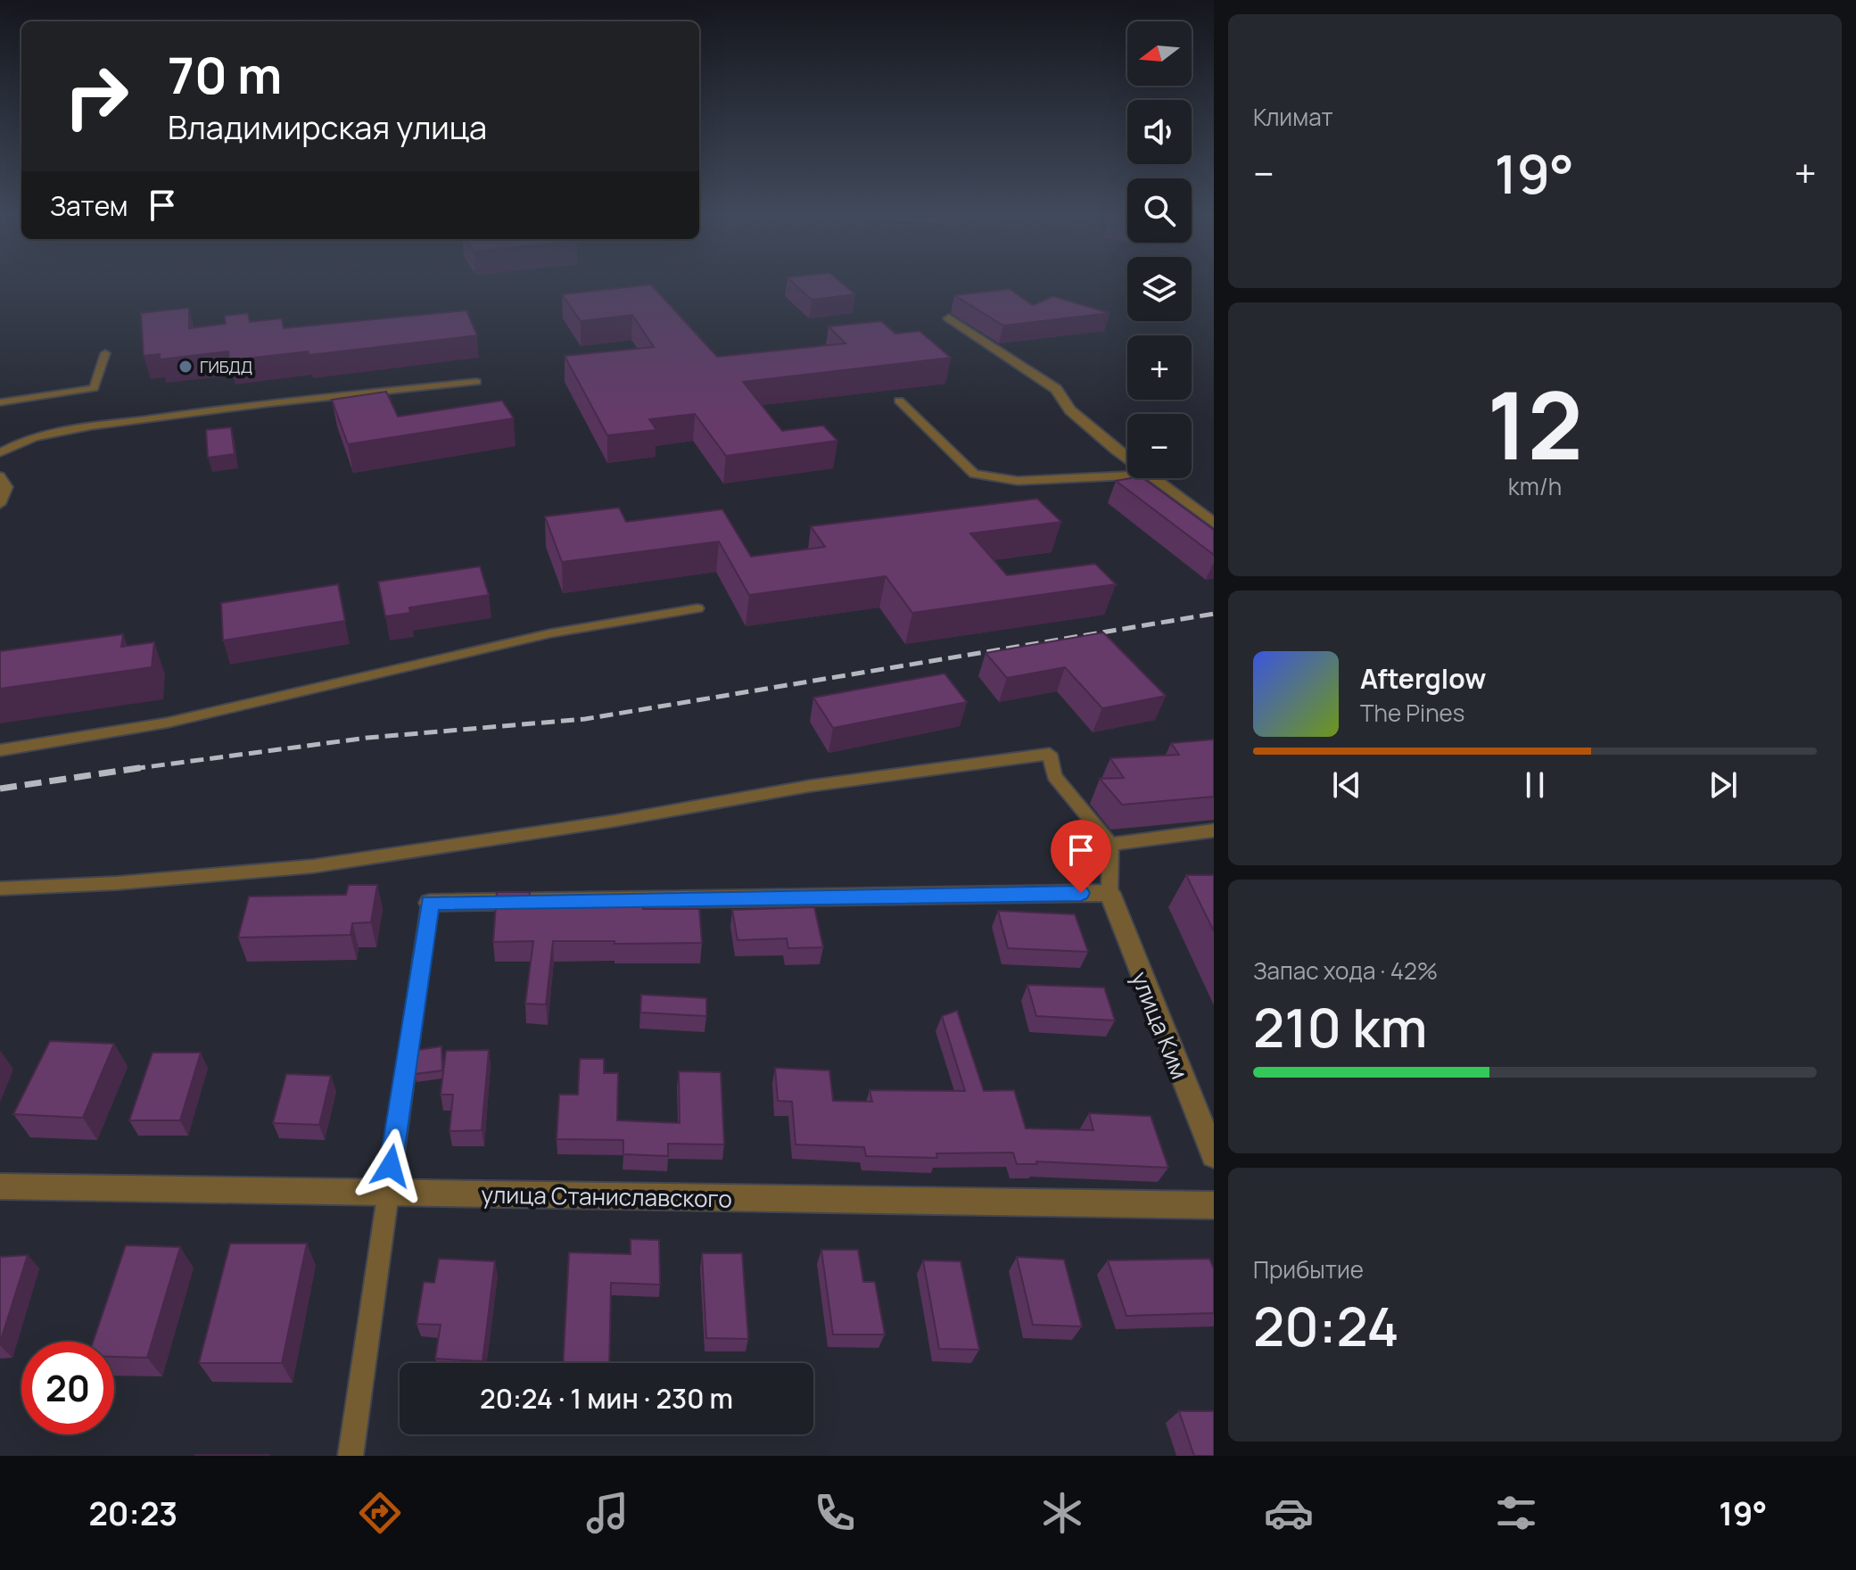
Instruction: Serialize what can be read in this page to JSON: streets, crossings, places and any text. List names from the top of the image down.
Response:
{
  "streets": {
    "street": ["улица Ким", "улица Станиславского"]
  },
  "places": ["ГИБДД"],
  "north": "left",
  "page": {
    "tile": [
      "Климат",
      ["12", "km/h"],
      ["Запас хода · 42%", "210 km"],
      ["Прибытие", "20:24"]
    ],
    "map_buttons": ["+", "−"],
    "turn": ["70 m", "Владимирская улица"],
    "heat": ["−", "19°", "+"],
    "then": "Затем",
    "song": ["Afterglow", "The Pines"],
    "limit": "20",
    "trip": "20:24 · 1 мин · 230 m",
    "tabs": ["20:23", "19°"]
  }
}
